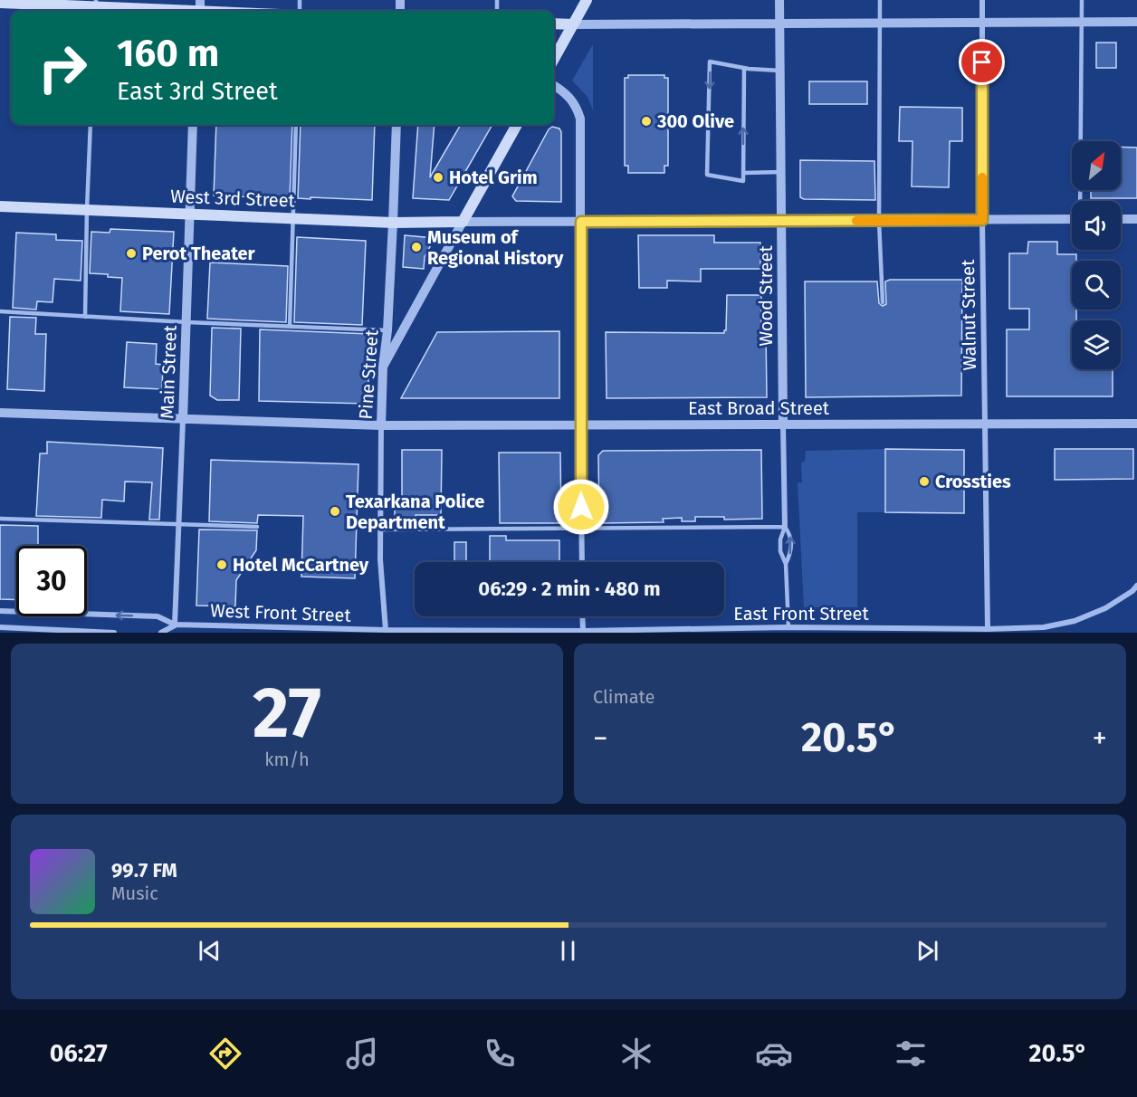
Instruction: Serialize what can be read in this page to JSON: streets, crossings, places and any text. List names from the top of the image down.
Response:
{
  "streets": {
    "main road": ["West 3rd Street"],
    "street": [
      "Wood Street",
      "Walnut Street",
      "Main Street",
      "Pine Street",
      "East Broad Street",
      "West Front Street",
      "East Front Street"
    ]
  },
  "crossings": [
    ["West 3rd Street", "Main Street"],
    ["West 3rd Street", "Pine Street"],
    ["Wood Street", "East Broad Street"],
    ["Walnut Street", "East Broad Street"],
    ["Walnut Street", "East Front Street"],
    ["Main Street", "East Broad Street"],
    ["Main Street", "West Front Street"],
    ["Pine Street", "East Broad Street"],
    ["Pine Street", "West Front Street"],
    ["Pine Street", "East Front Street"],
    ["West Front Street", "East Front Street"]
  ],
  "places": [
    "300 Olive",
    "Hotel Grim",
    "Museum of Regional History",
    "Perot Theater",
    "Crossties",
    "Texarkana Police Department",
    "Hotel McCartney"
  ],
  "north": "top right",
  "page": {
    "turn": ["160 m", "East 3rd Street"],
    "limit": "30",
    "trip": "06:29 · 2 min · 480 m",
    "tile": [
      ["27", "km/h"],
      "Climate"
    ],
    "heat": ["−", "20.5°", "+"],
    "song": ["99.7 FM", "Music"],
    "tabs": ["06:27", "20.5°"]
  }
}
